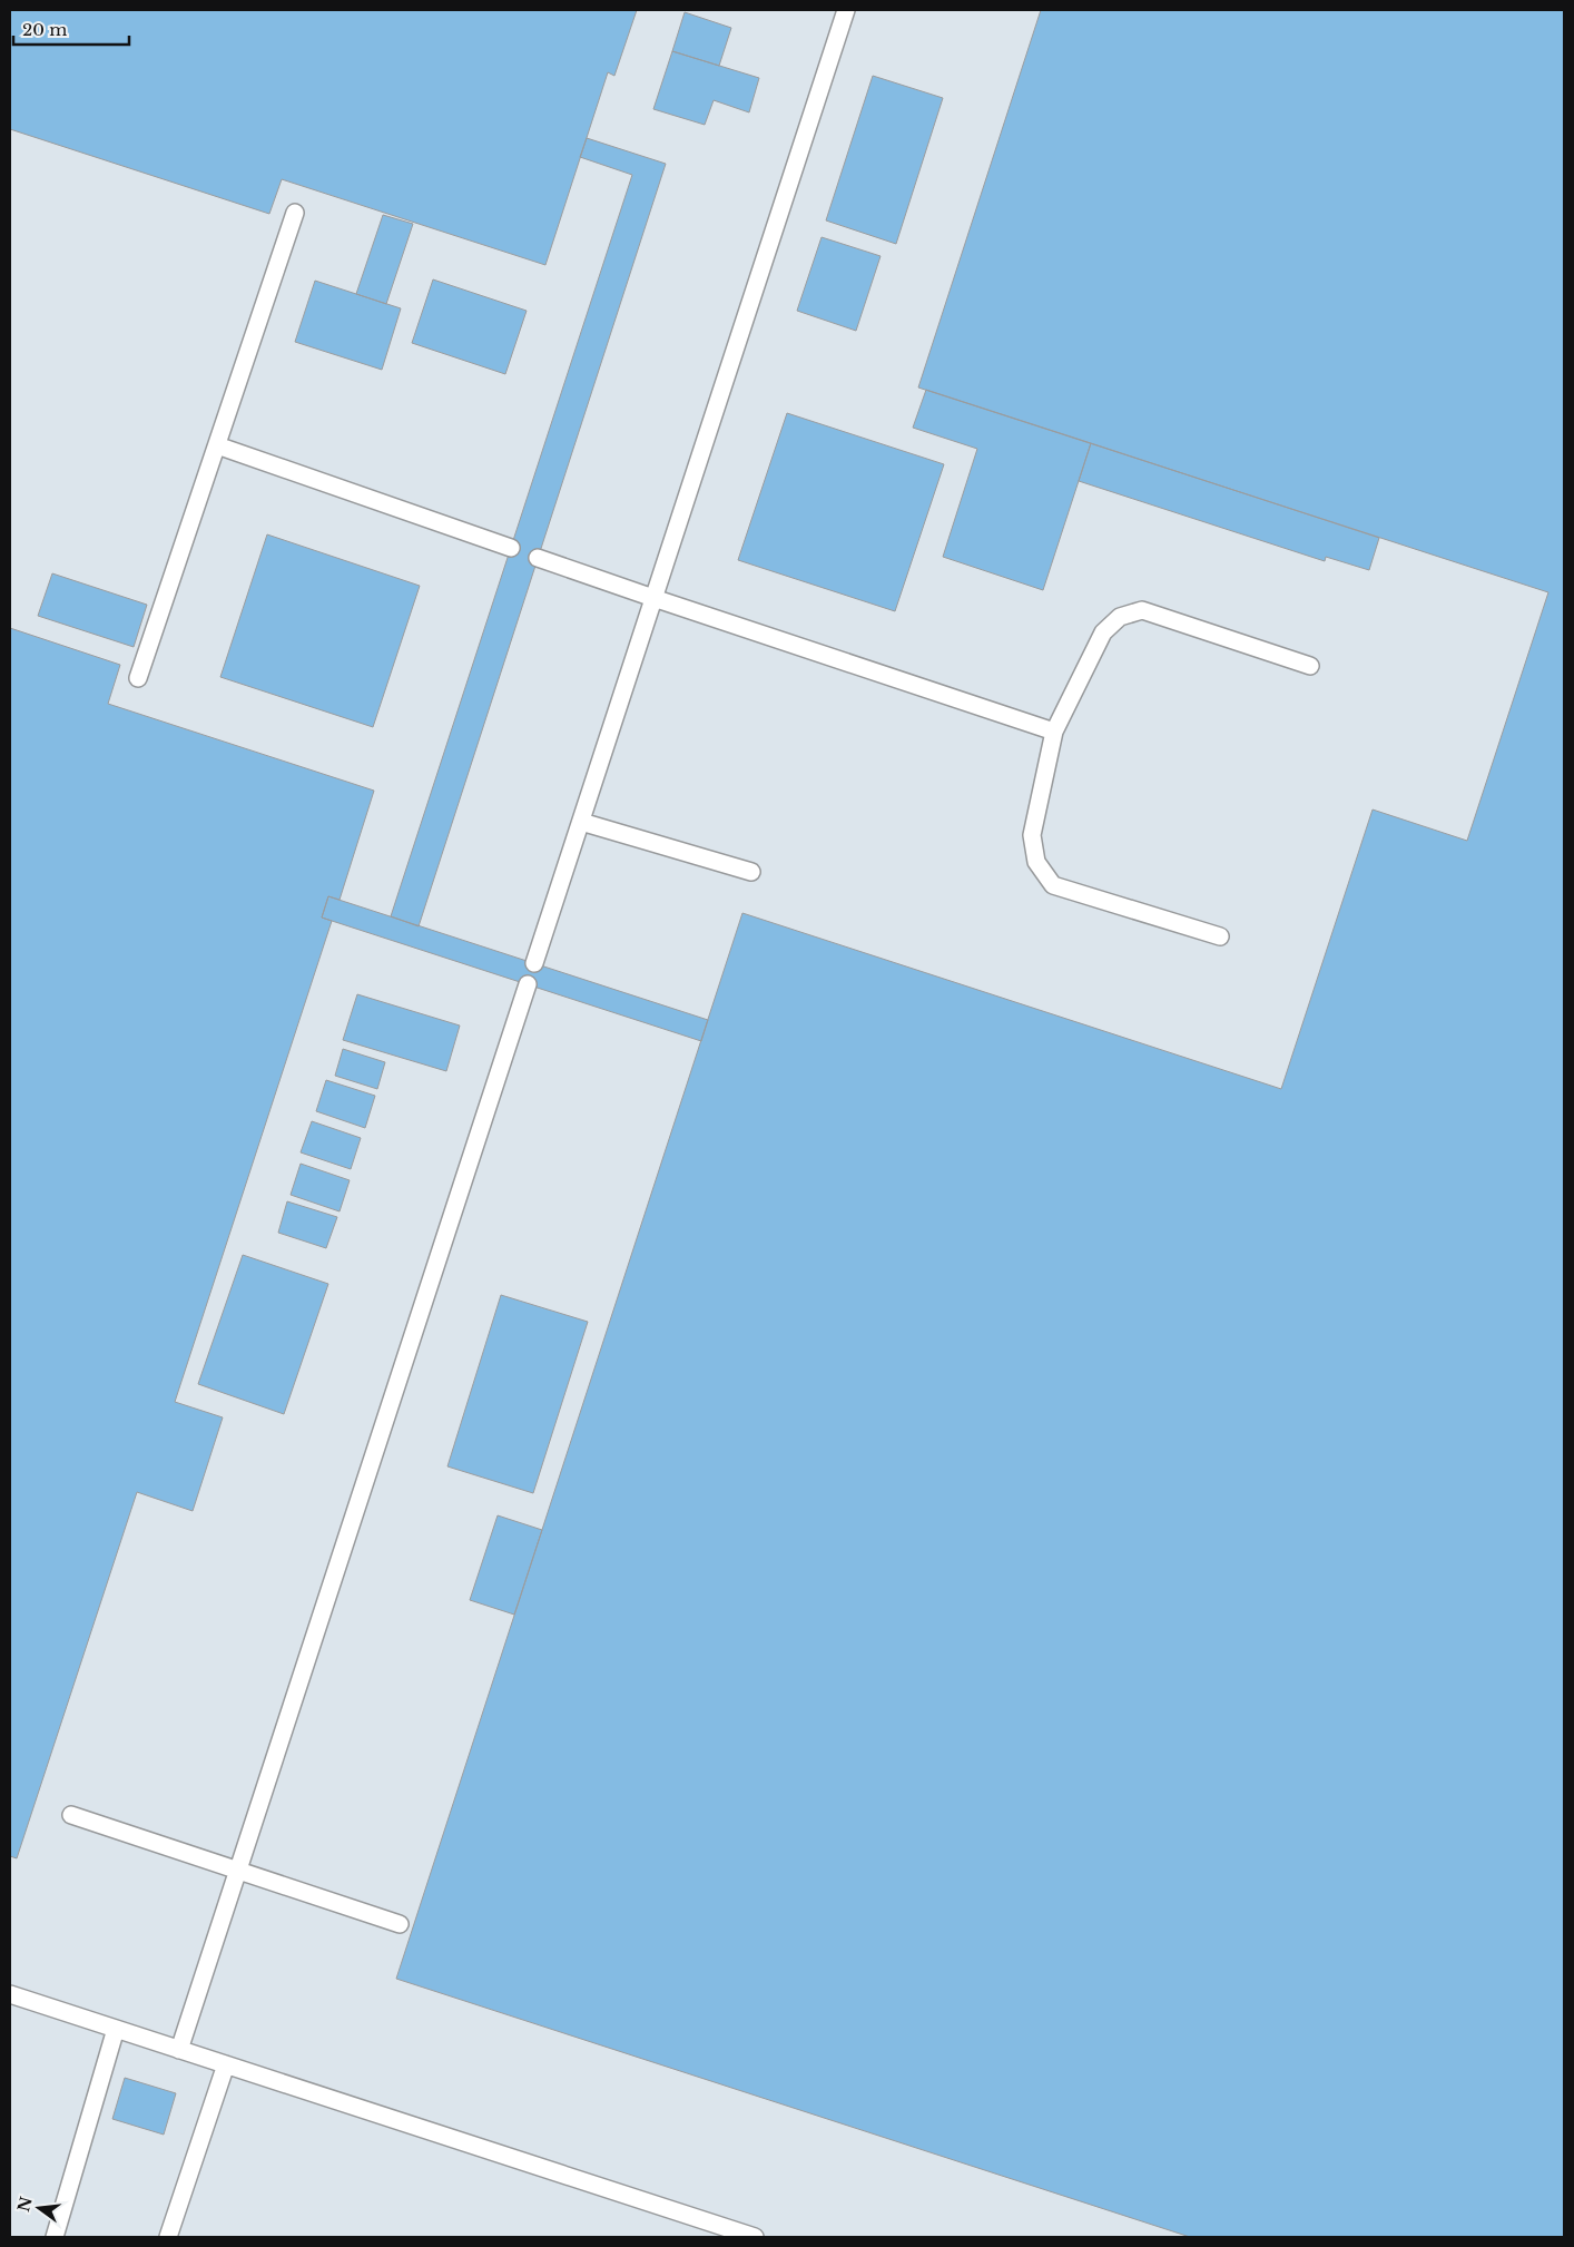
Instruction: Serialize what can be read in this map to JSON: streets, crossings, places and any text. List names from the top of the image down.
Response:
{
  "scale_bar": "20 m",
  "north": "left"
}
